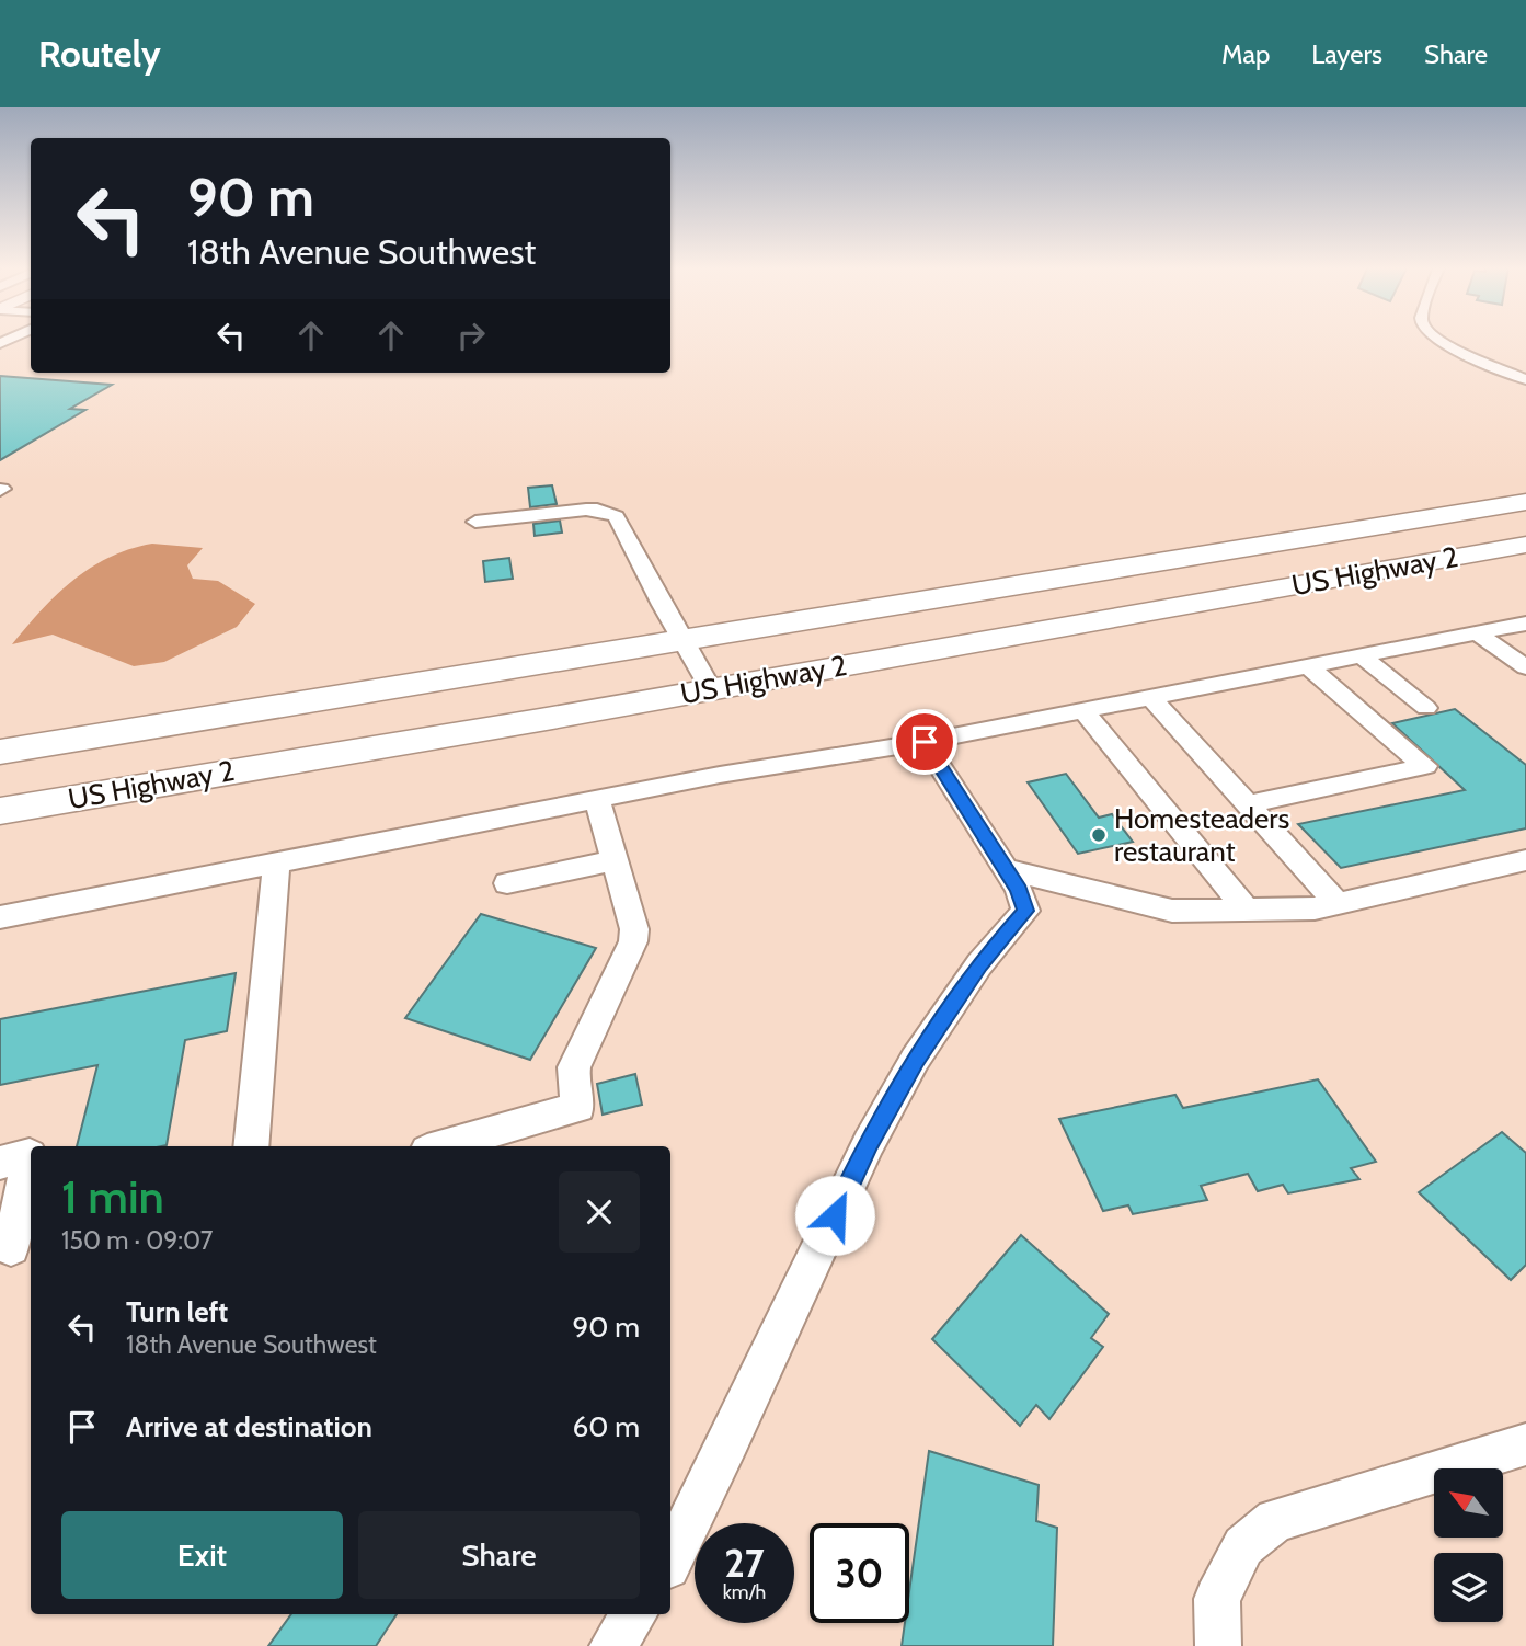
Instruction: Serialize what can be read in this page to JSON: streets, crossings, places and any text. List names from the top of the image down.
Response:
{
  "streets": {
    "highway": ["US Highway 2"]
  },
  "places": ["Homesteaders restaurant"],
  "north": "top left",
  "page": {
    "header": "Routely",
    "nav": ["Map", "Layers", "Share"],
    "turn": ["90 m", "18th Avenue Southwest"],
    "heading": ["1 min", "150 m · 09:07"],
    "list": [
      {
        "name": "Turn left",
        "note": "18th Avenue Southwest",
        "value": "90 m"
      },
      {
        "name": "Arrive at destination",
        "value": "60 m"
      }
    ],
    "buttons": ["Exit", "Share"],
    "speed": "27 km/h",
    "limit": "30"
  }
}
